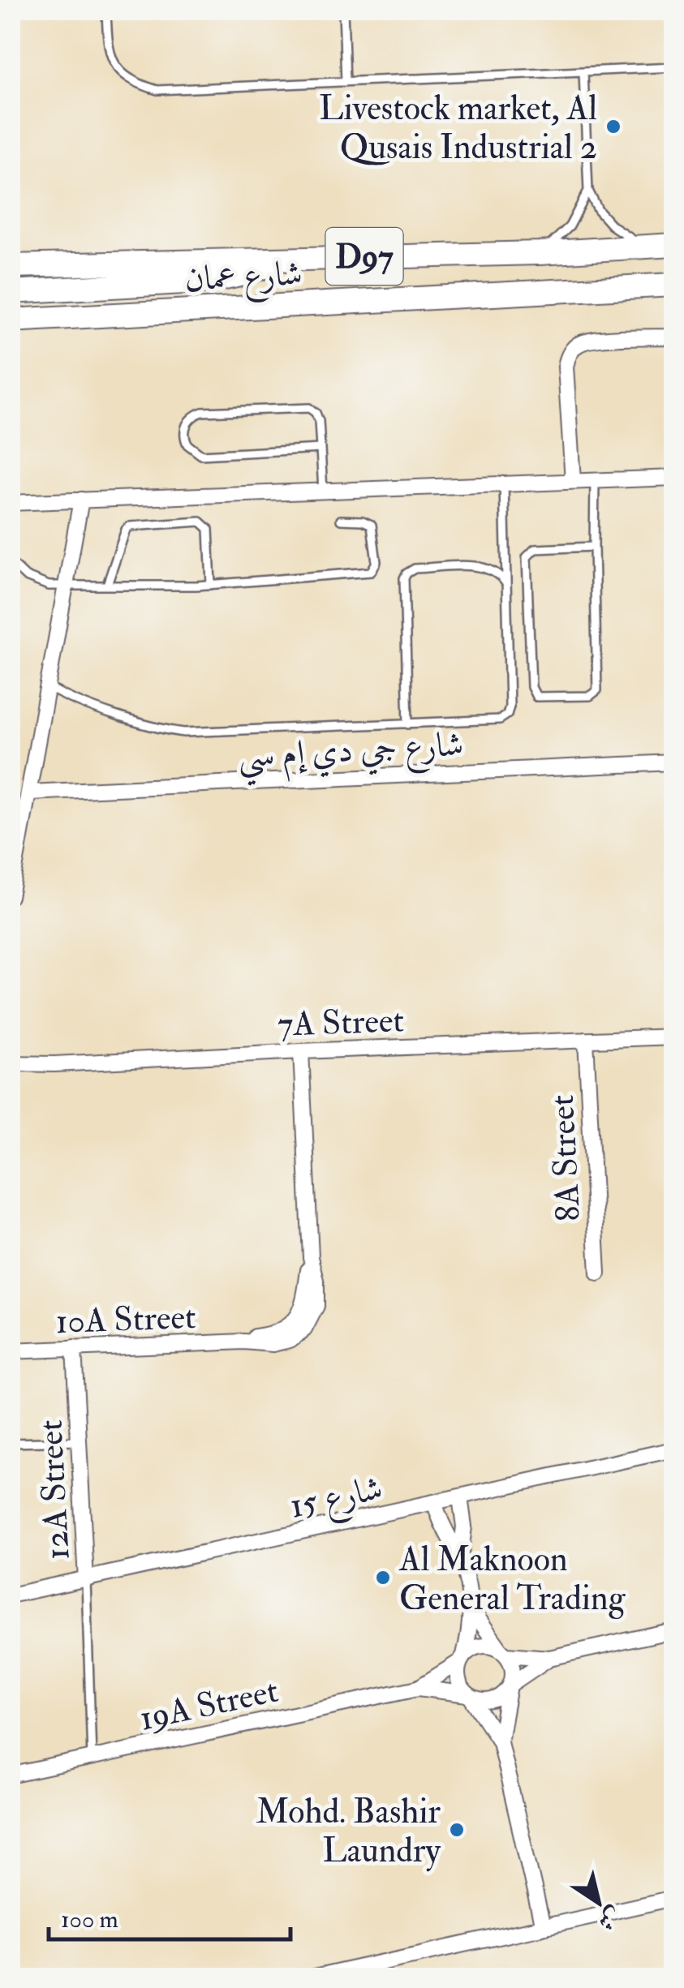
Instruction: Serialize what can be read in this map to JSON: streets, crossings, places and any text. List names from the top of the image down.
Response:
{
  "streets": {
    "main road": ["D97", "شارع عمان"],
    "street": [
      "شارع جي دي إم سي",
      "7A Street",
      "8A Street",
      "10A Street",
      "12A Street",
      "شارع 15",
      "19A Street"
    ]
  },
  "crossings": [
    ["7A Street", "8A Street"],
    ["7A Street", "10A Street"],
    ["10A Street", "12A Street"],
    ["12A Street", "شارع 15"]
  ],
  "places": ["Livestock market, Al Qusais Industrial 2", "Al Maknoon General Trading", "Mohd. Bashir Laundry"],
  "scale_bar": "100 m",
  "north": "bottom right"
}
